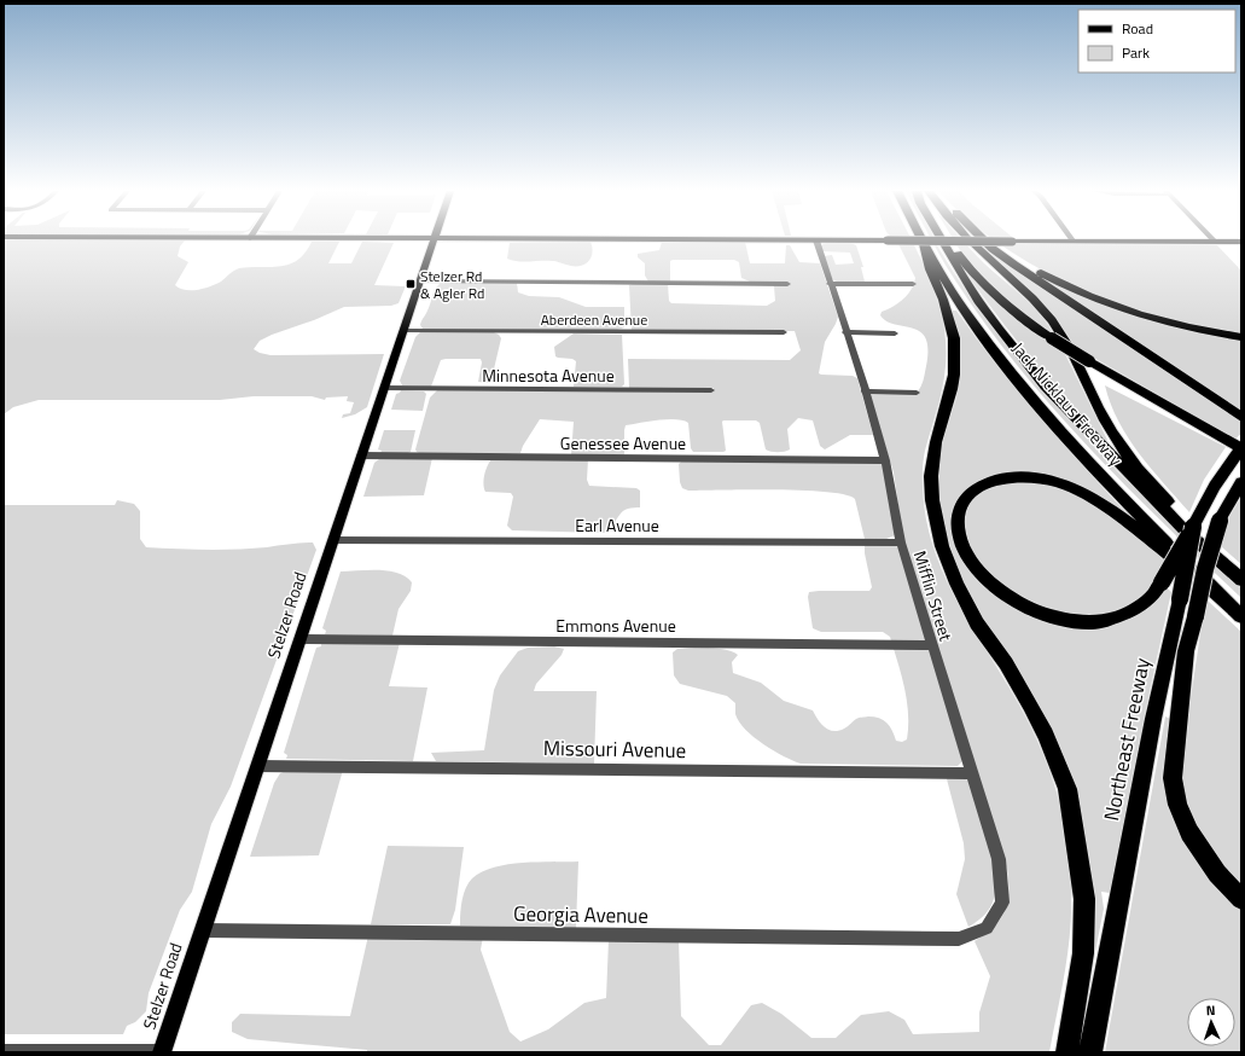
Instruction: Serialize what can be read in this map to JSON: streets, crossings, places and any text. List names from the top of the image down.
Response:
{
  "streets": {
    "highway": ["Jack Nicklaus Freeway", "Northeast Freeway"],
    "main road": ["Stelzer Road"],
    "street": [
      "Aberdeen Avenue",
      "Minnesota Avenue",
      "Genessee Avenue",
      "Earl Avenue",
      "Mifflin Street",
      "Emmons Avenue",
      "Missouri Avenue",
      "Georgia Avenue"
    ]
  },
  "crossings": [
    ["Aberdeen Avenue", "Stelzer Road"],
    ["Minnesota Avenue", "Stelzer Road"],
    ["Genessee Avenue", "Mifflin Street"],
    ["Genessee Avenue", "Stelzer Road"],
    ["Earl Avenue", "Mifflin Street"],
    ["Earl Avenue", "Stelzer Road"],
    ["Mifflin Street", "Emmons Avenue"],
    ["Mifflin Street", "Missouri Avenue"],
    ["Mifflin Street", "Georgia Avenue"],
    ["Stelzer Road", "Emmons Avenue"],
    ["Stelzer Road", "Missouri Avenue"],
    ["Stelzer Road", "Georgia Avenue"]
  ],
  "places": {
    "transit": ["Stelzer Rd & Agler Rd"]
  },
  "legend": ["Road", "Park"],
  "north": "top"
}
